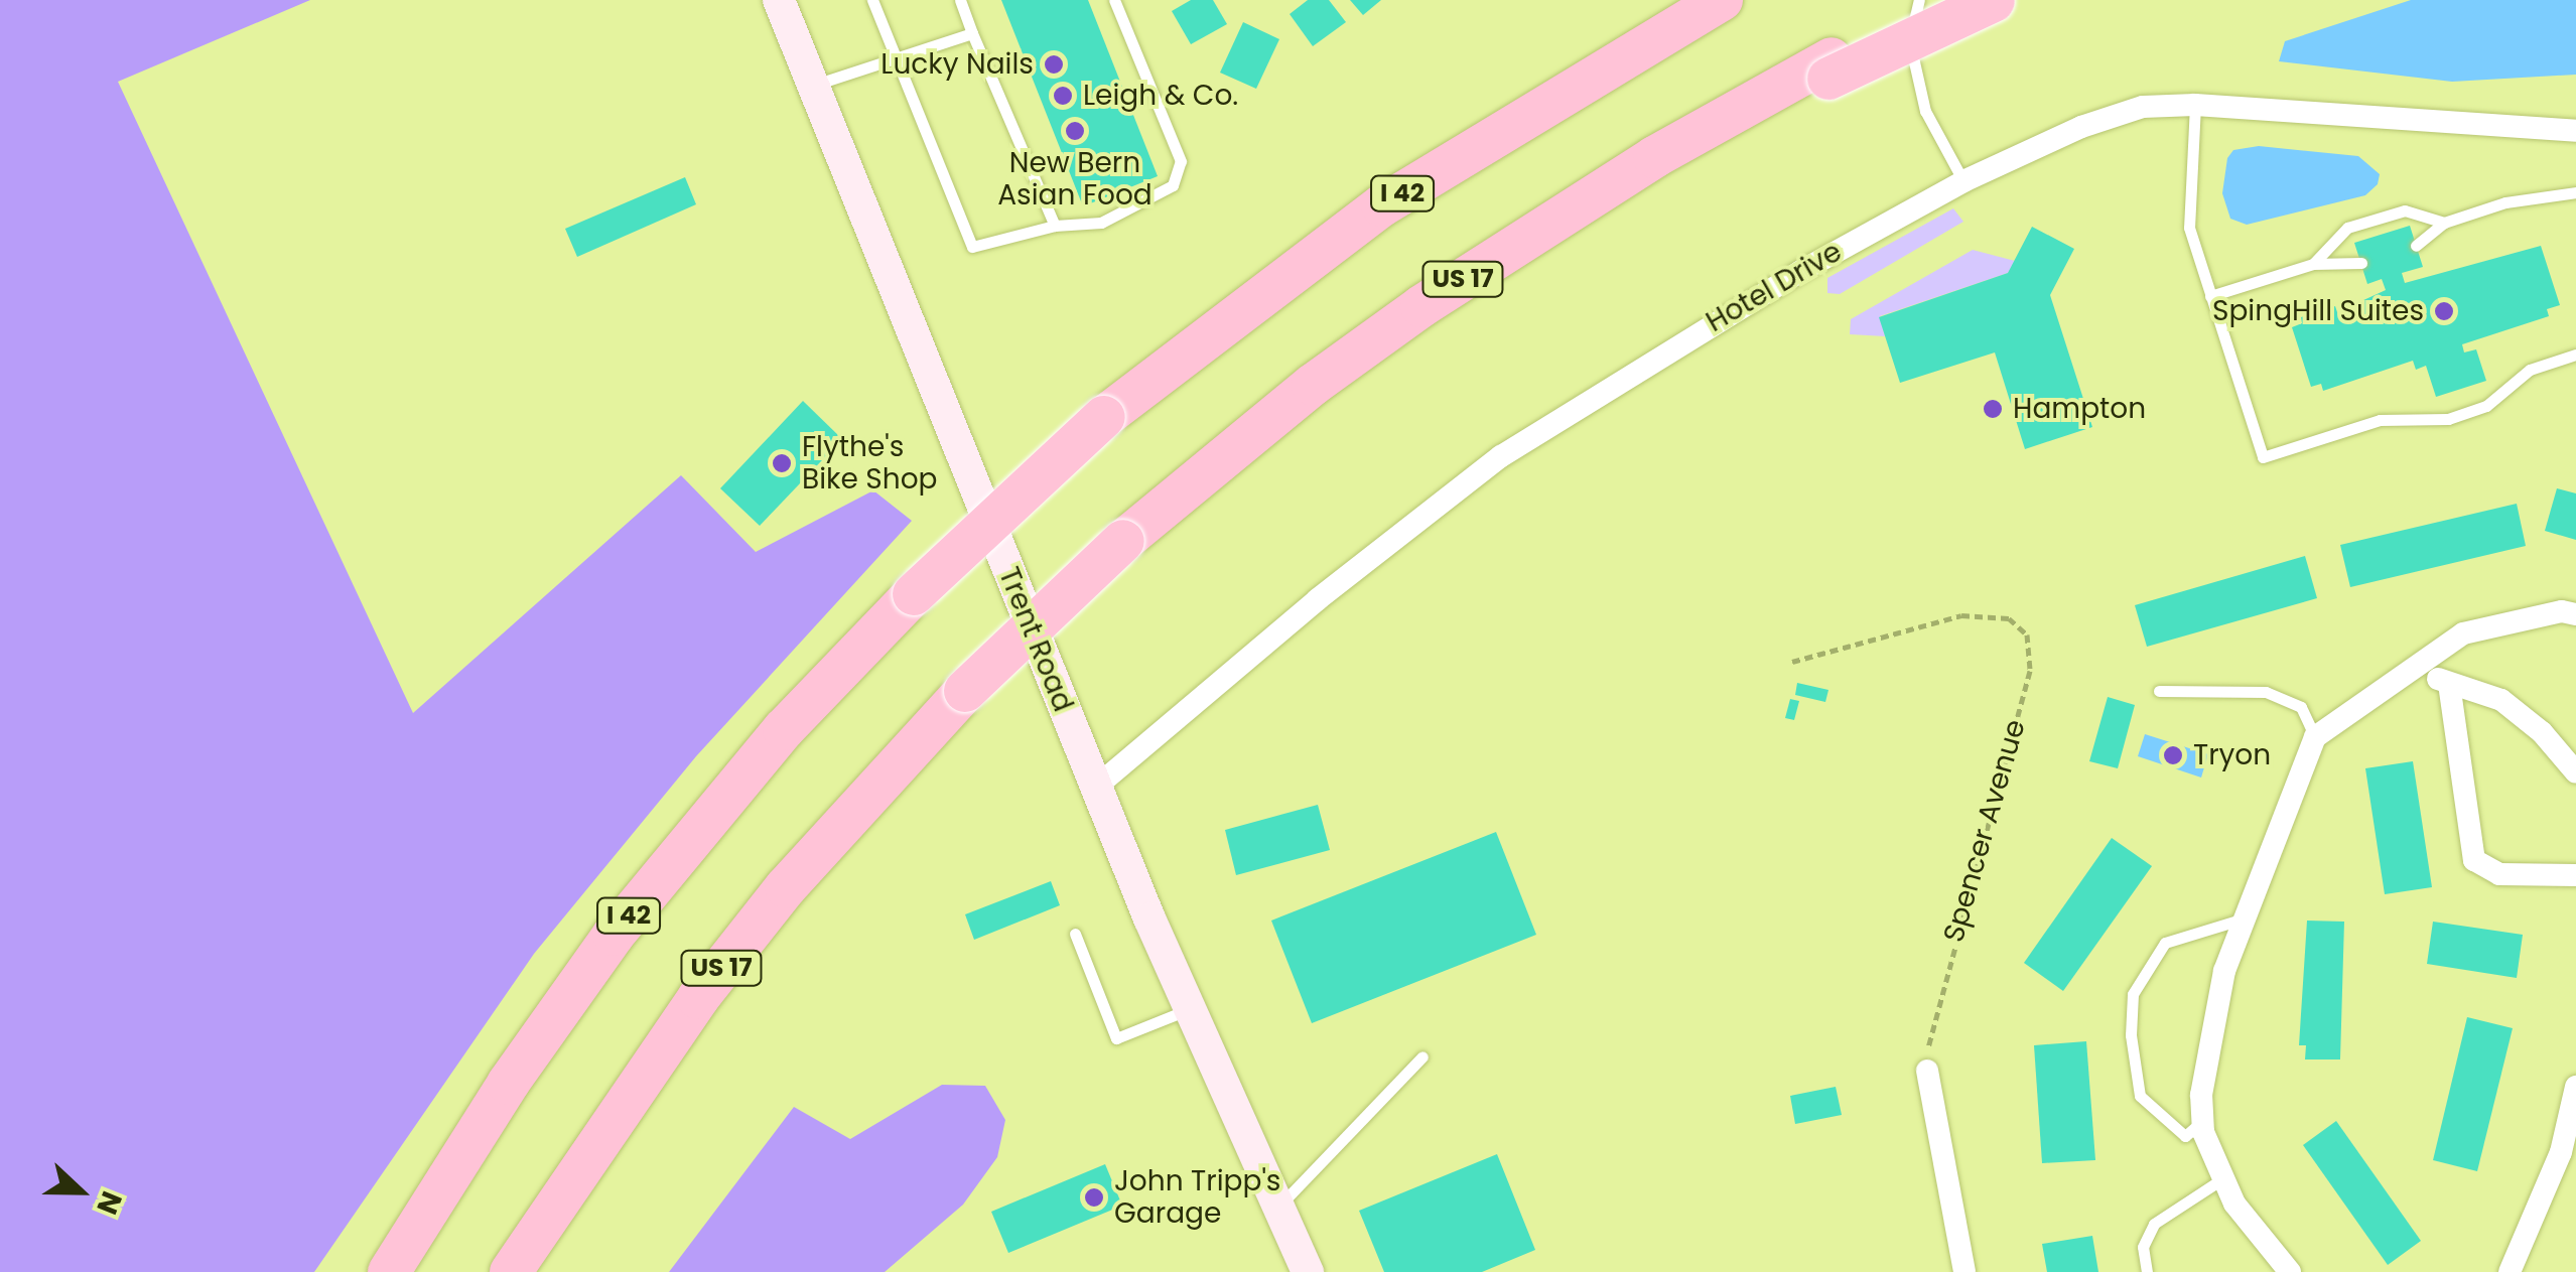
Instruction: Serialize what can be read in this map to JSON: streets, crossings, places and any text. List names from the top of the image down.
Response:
{
  "streets": {
    "highway": ["I 42", "US 17"],
    "street": ["Hotel Drive", "Trent Road"],
    "path": ["Spencer Avenue"]
  },
  "crossings": [
    ["Hotel Drive", "Trent Road"]
  ],
  "places": [
    "Lucky Nails",
    "Leigh & Co.",
    "New Bern Asian Food",
    "SpingHill Suites",
    "Hampton",
    "Flythe's Bike Shop",
    "Tryon",
    "John Tripp's Garage"
  ],
  "north": "right"
}
